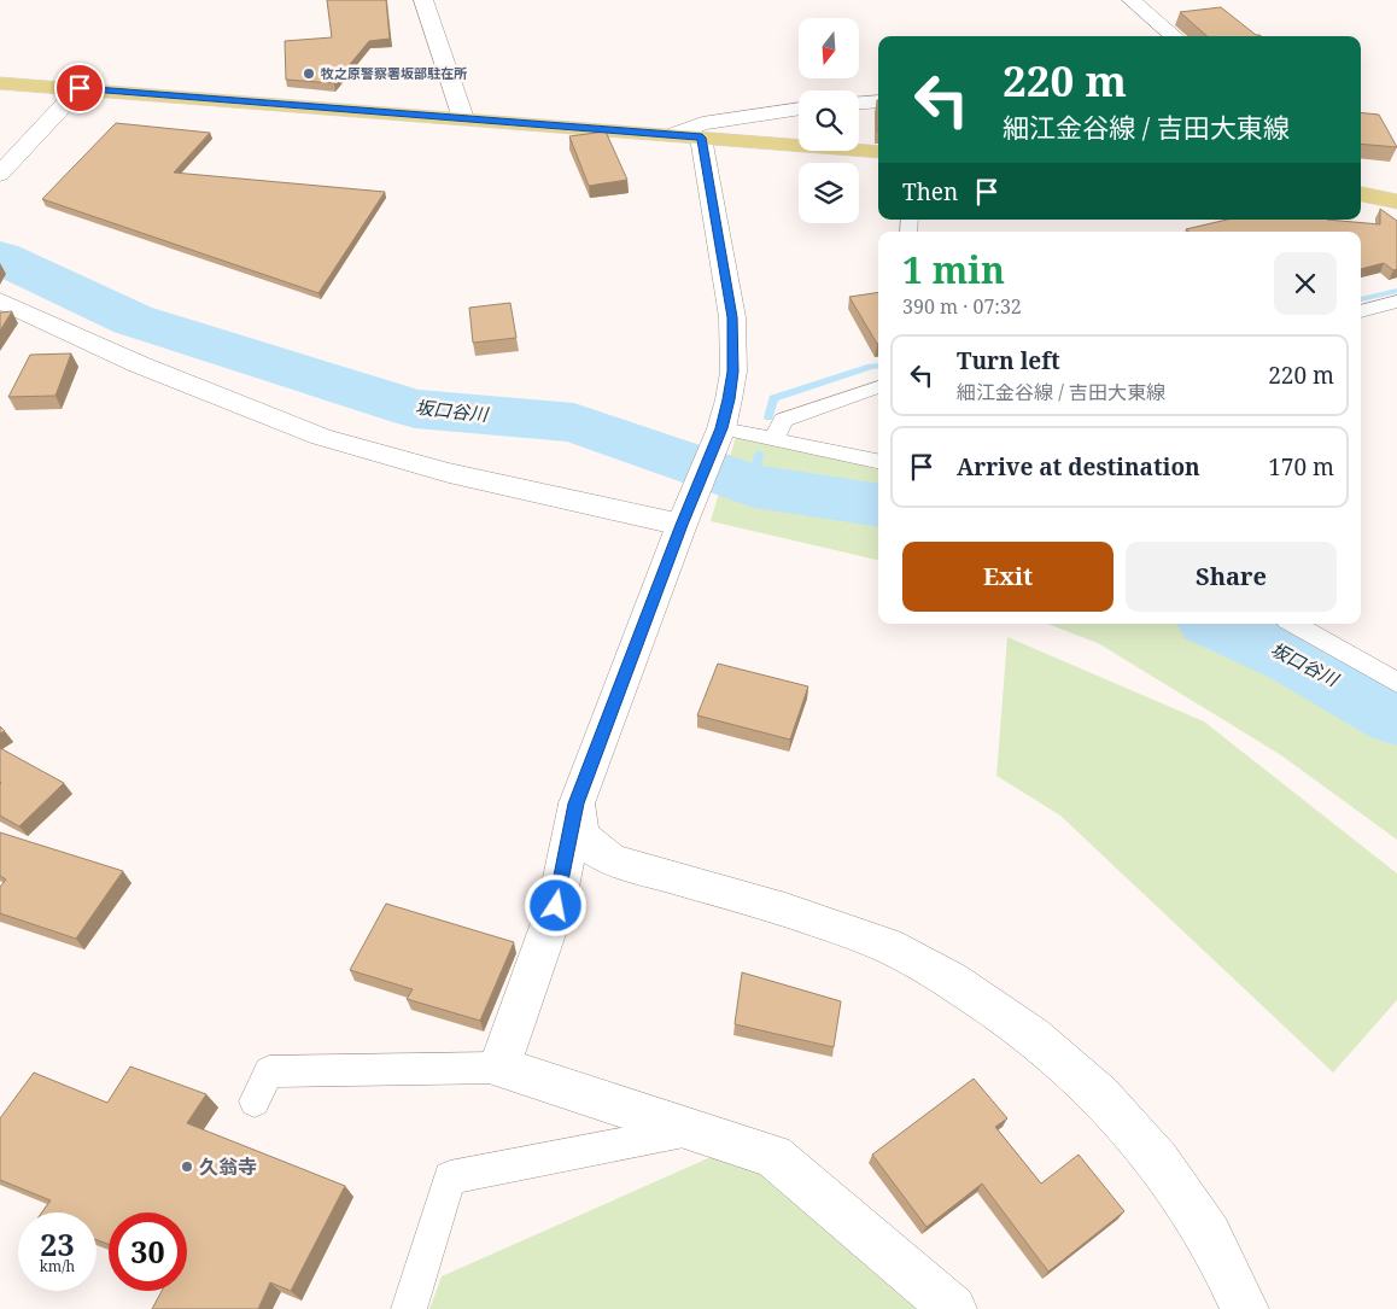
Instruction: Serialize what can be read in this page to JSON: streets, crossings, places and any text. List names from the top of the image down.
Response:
{
  "water": ["坂口谷川"],
  "places": ["牧之原警察署坂部駐在所", "久翁寺"],
  "north": "bottom",
  "page": {
    "turn": ["220 m", "細江金谷線 / 吉田大東線"],
    "then": "Then",
    "heading": ["1 min", "390 m · 07:32"],
    "list": [
      {
        "name": "Turn left",
        "note": "細江金谷線 / 吉田大東線",
        "value": "220 m"
      },
      {
        "name": "Arrive at destination",
        "value": "170 m"
      }
    ],
    "buttons": ["Exit", "Share"],
    "speed": "23 km/h",
    "limit": "30"
  }
}
